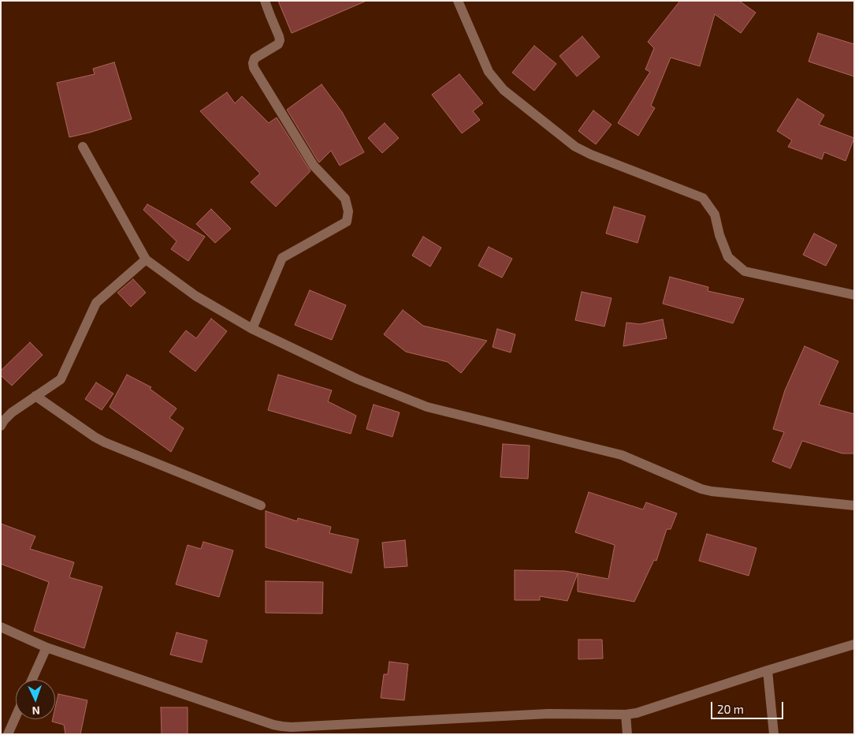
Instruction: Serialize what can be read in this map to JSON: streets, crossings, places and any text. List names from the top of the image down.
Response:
{
  "scale_bar": "20 m",
  "north": "bottom"
}
